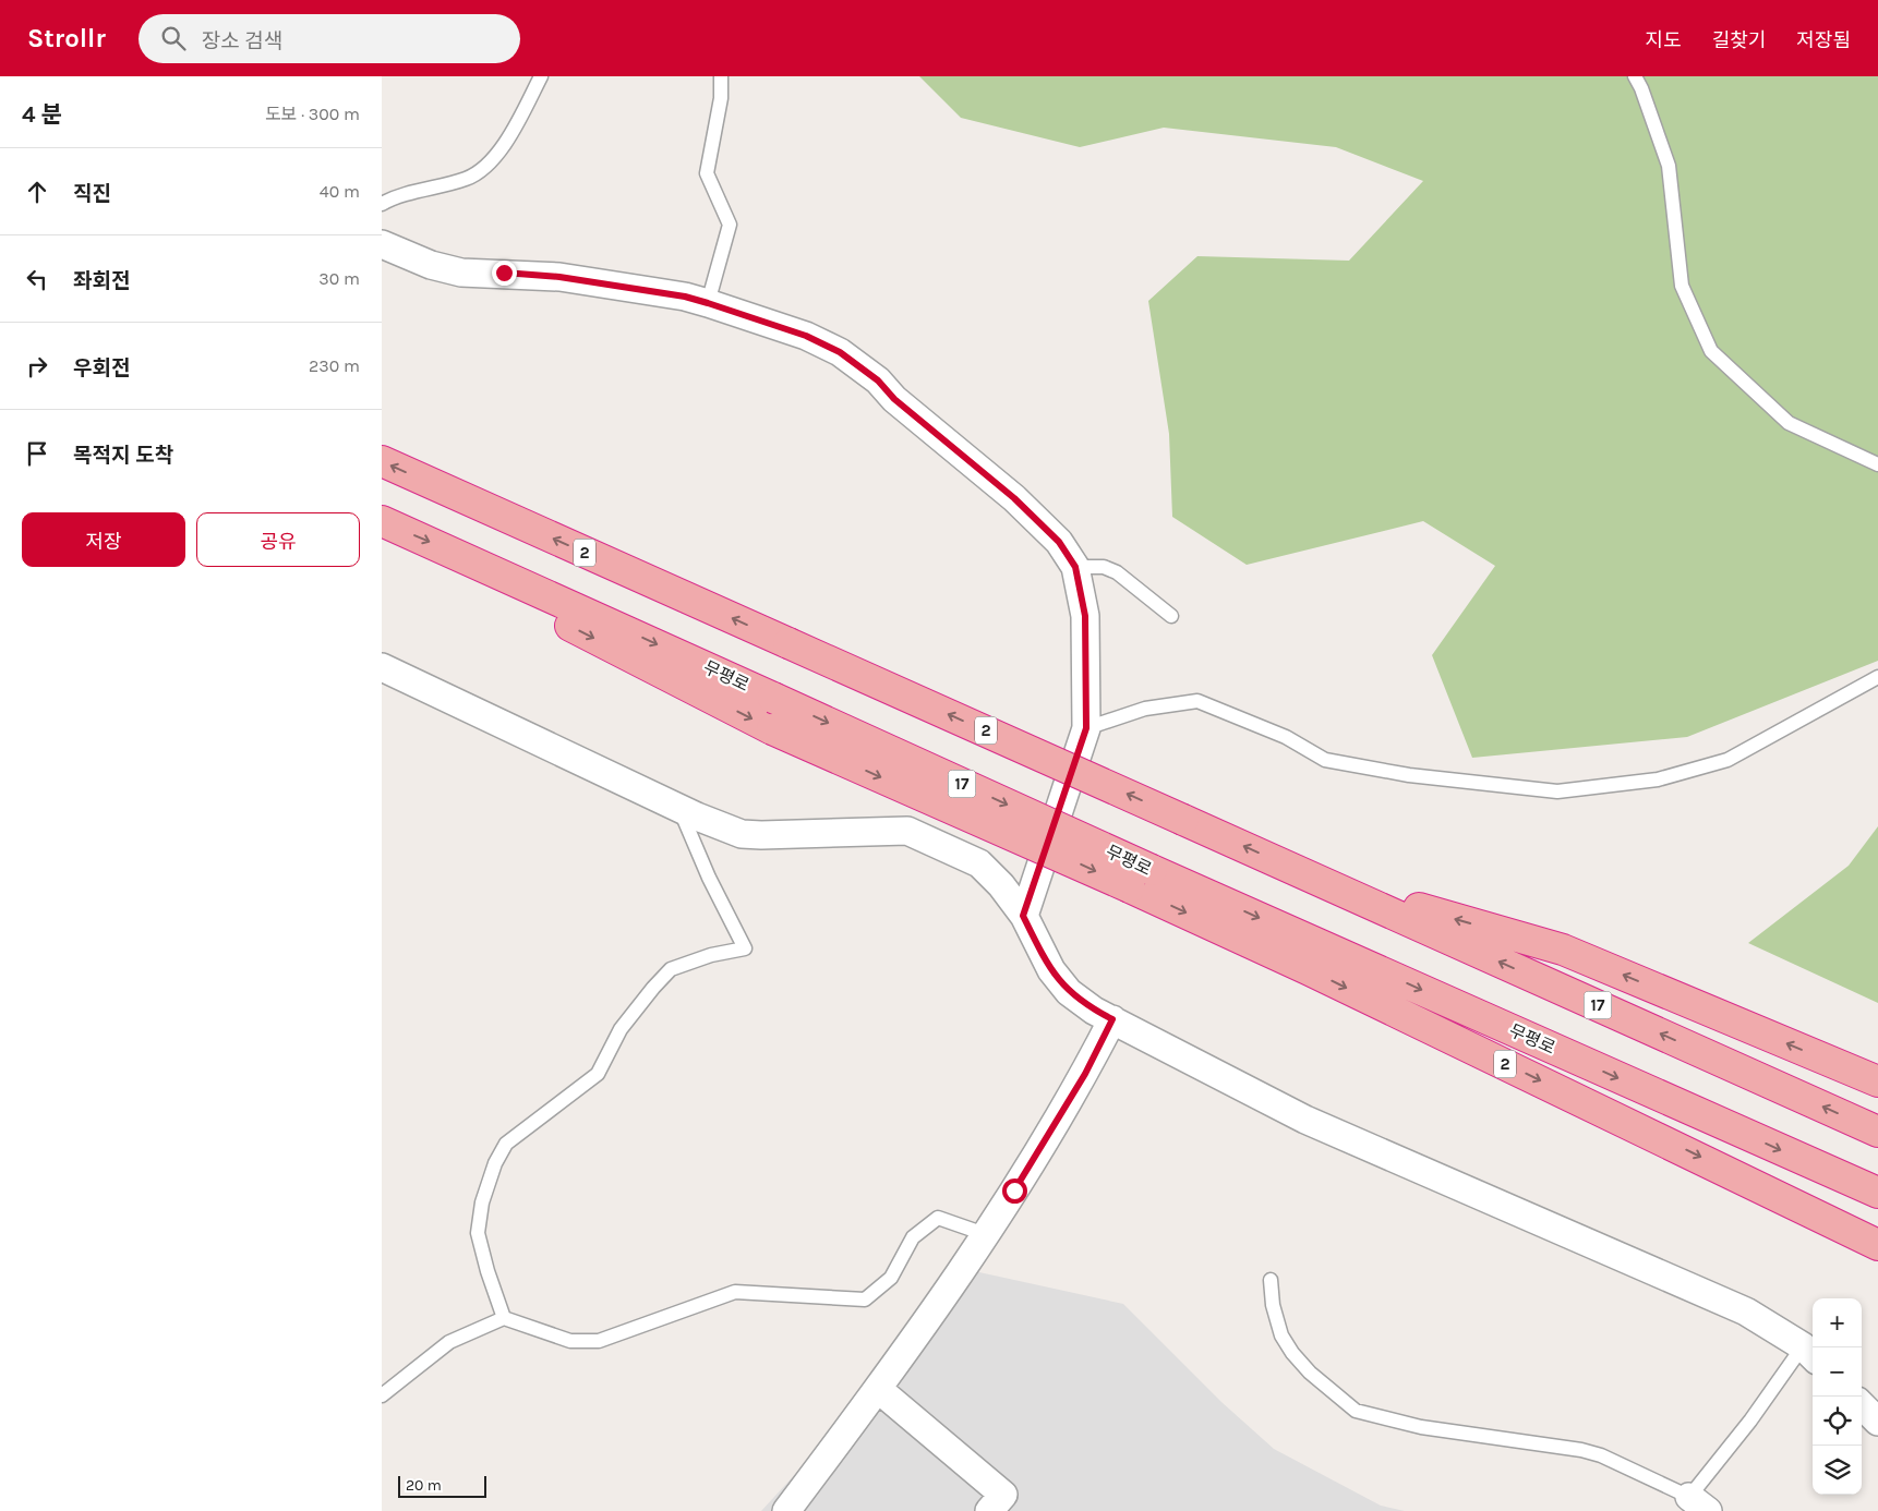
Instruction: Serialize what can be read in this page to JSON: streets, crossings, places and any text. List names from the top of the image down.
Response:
{
  "streets": {
    "highway": ["2", "무평로", "17"]
  },
  "crossings": [
    ["2", "무평로"],
    ["2", "17"]
  ],
  "scale_bar": "20 m",
  "page": {
    "header": "Strollr",
    "search": "장소 검색",
    "nav": ["지도", "길찾기", "저장됨"],
    "heading": ["4 분", "도보 · 300 m"],
    "list": [
      ["직진", "40 m"],
      ["좌회전", "30 m"],
      ["우회전", "230 m"],
      "목적지 도착"
    ],
    "buttons": ["저장", "공유"],
    "map_buttons": ["+", "−"],
    "scale": "20 m"
  }
}
